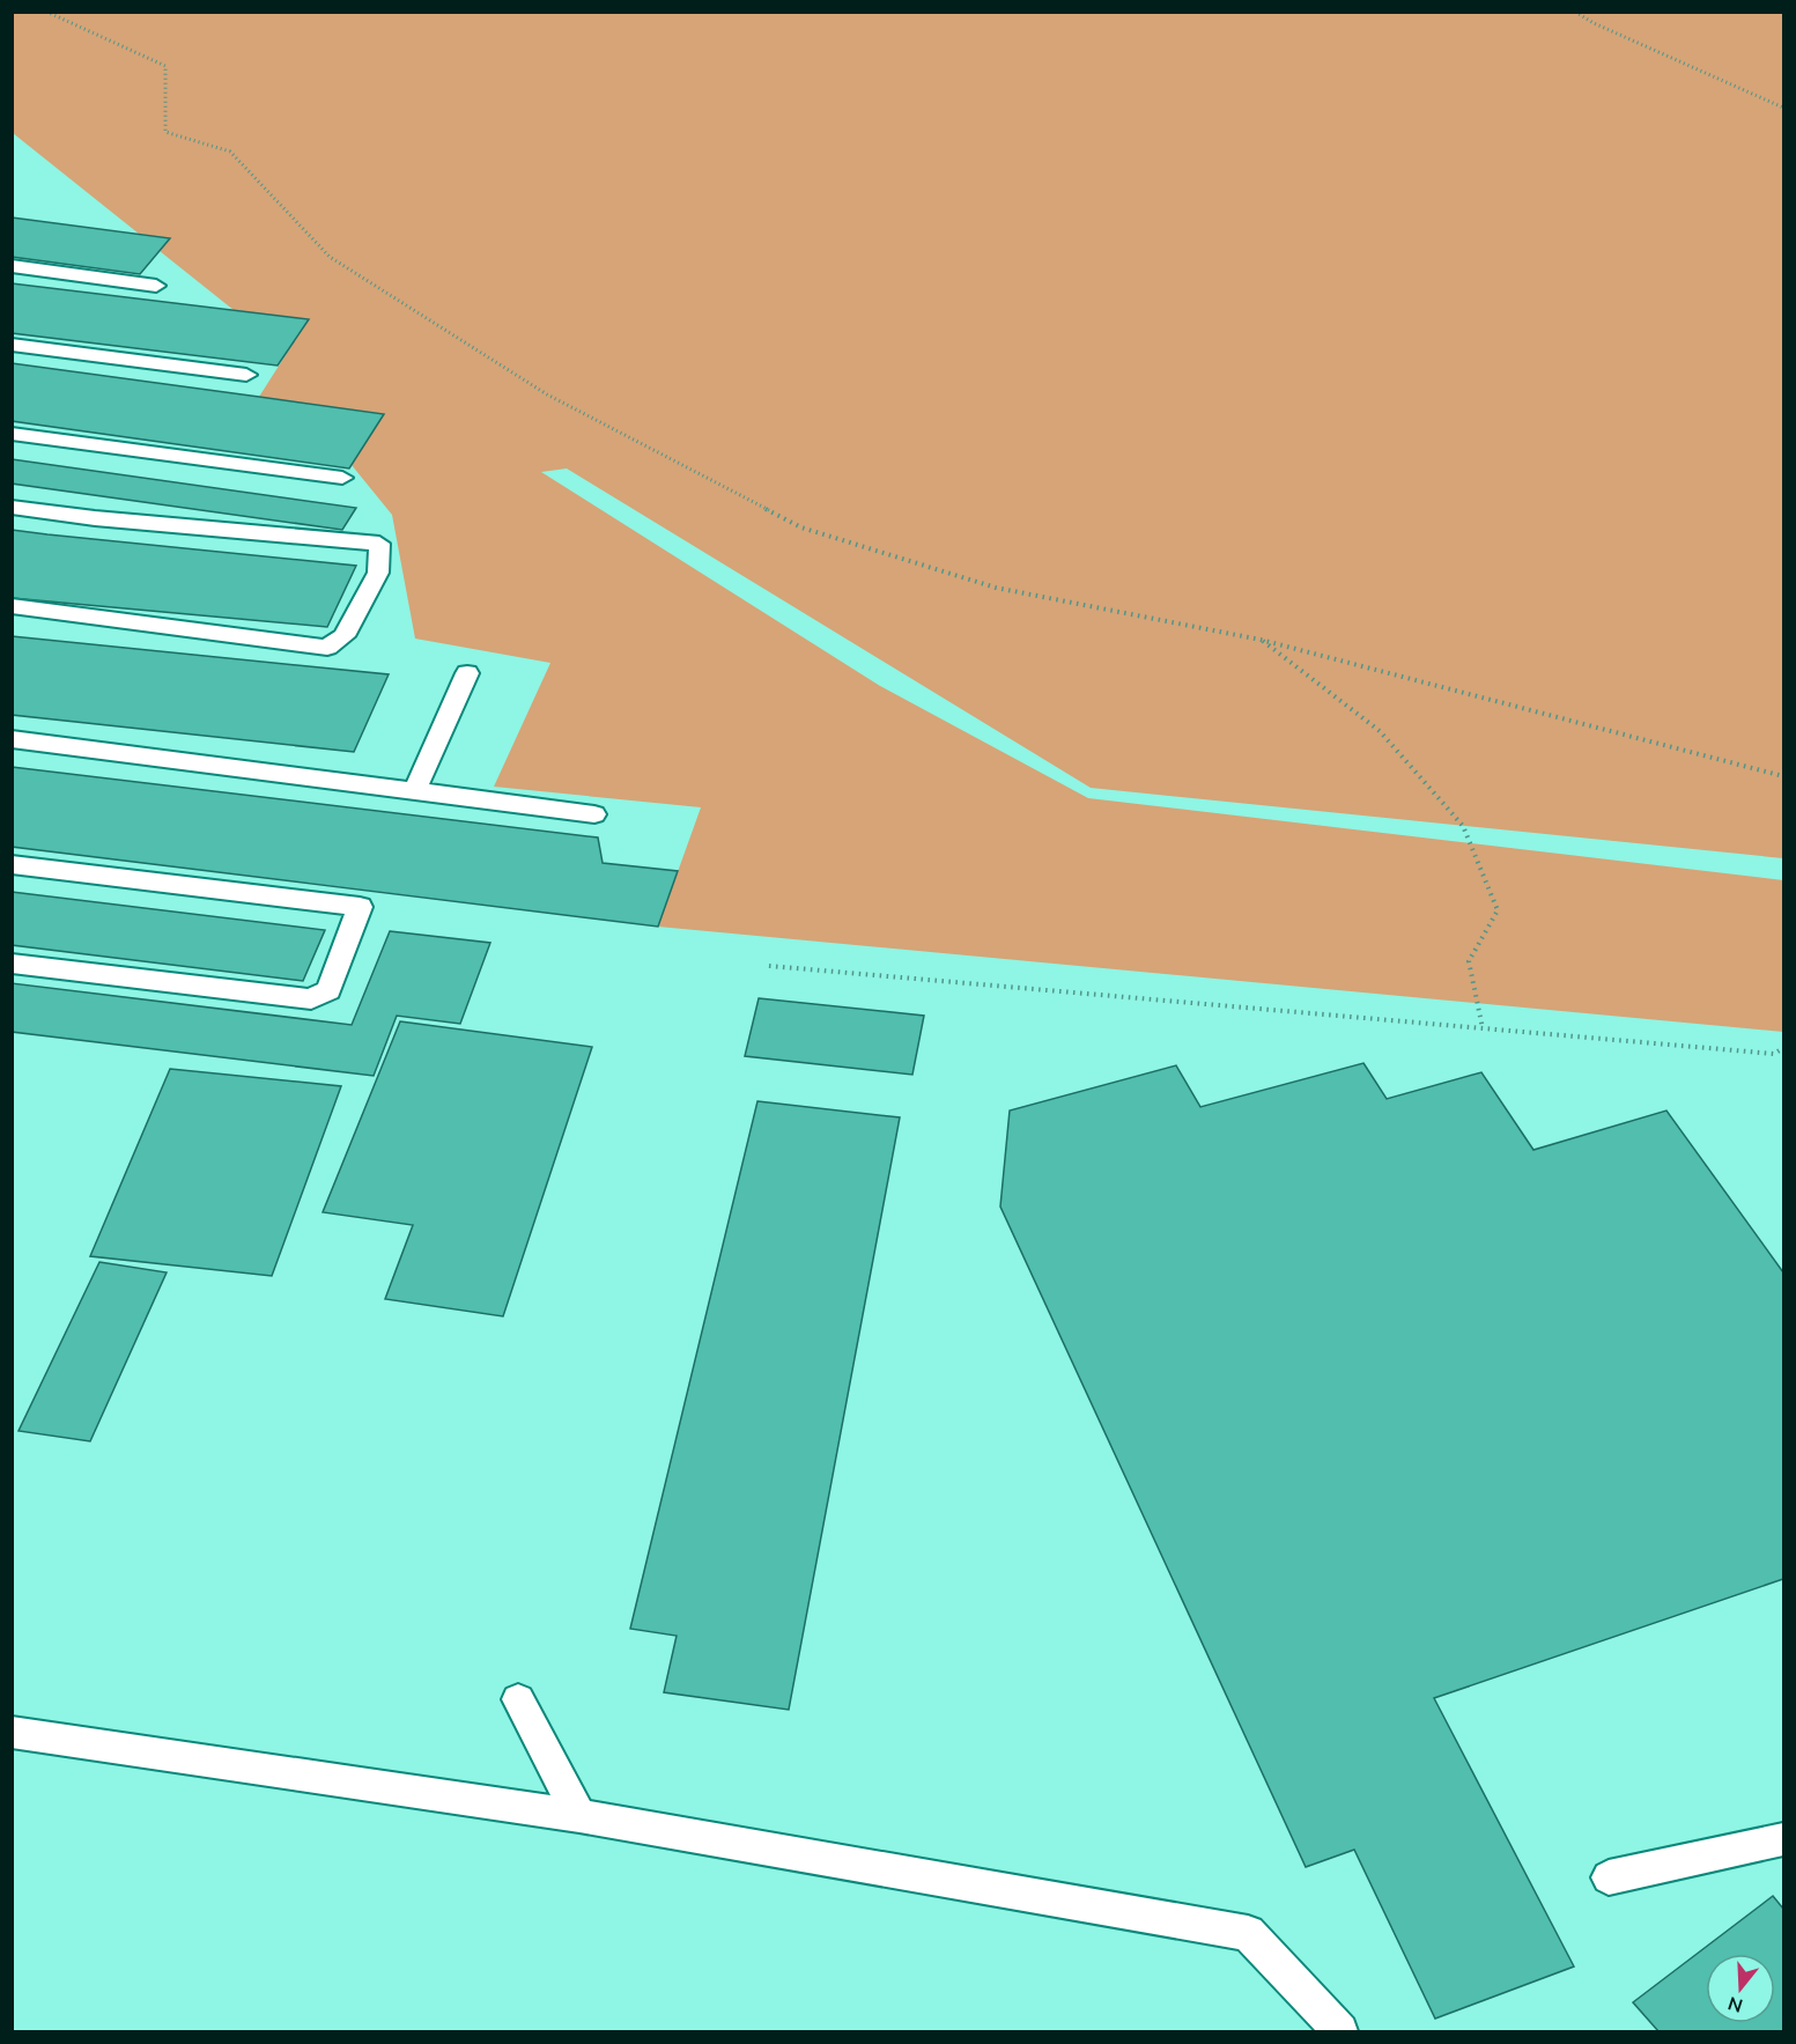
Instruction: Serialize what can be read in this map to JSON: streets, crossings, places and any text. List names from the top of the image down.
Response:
{
  "north": "bottom"
}
